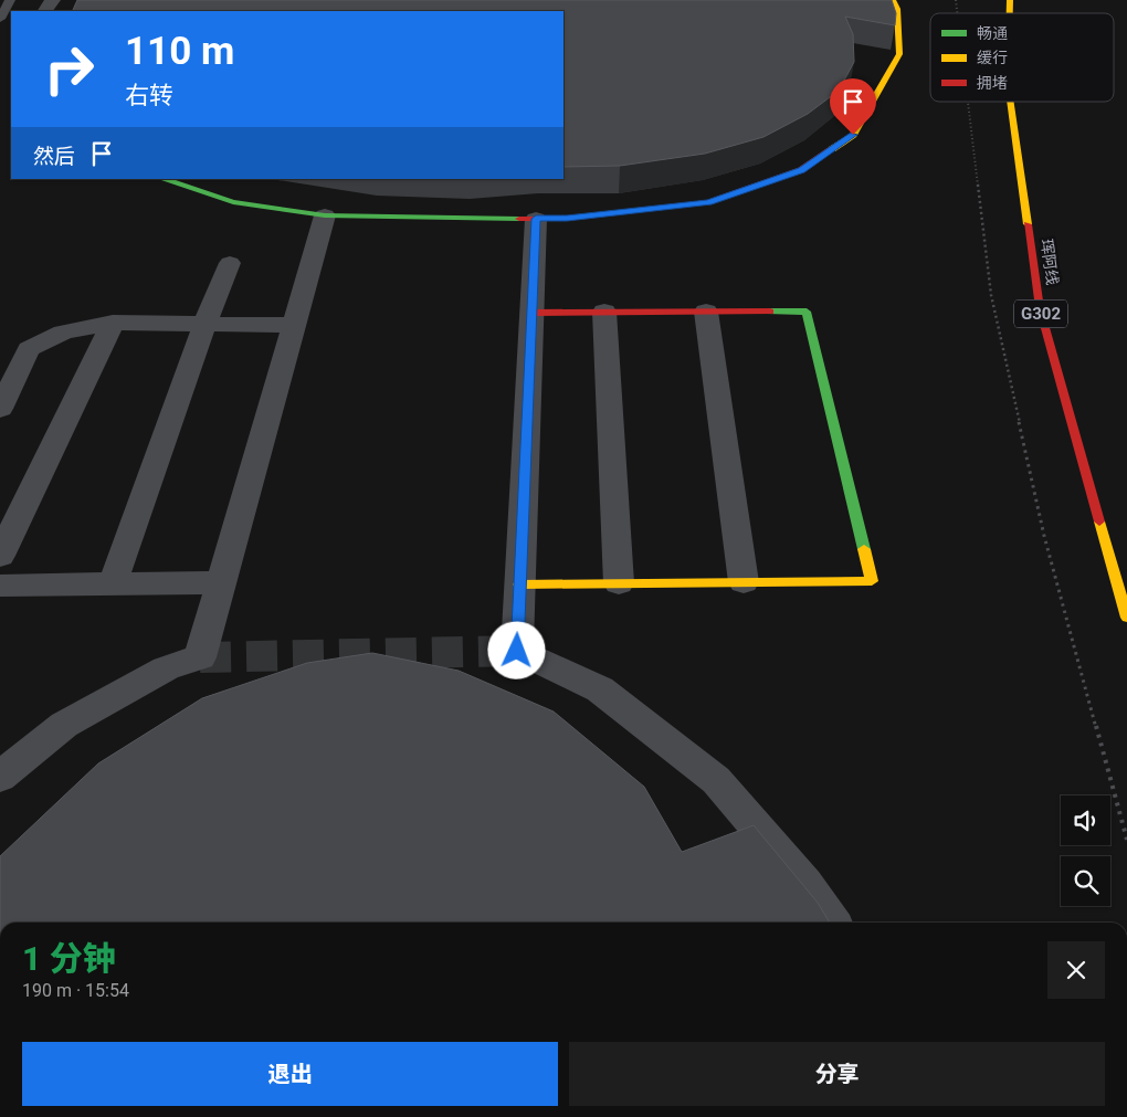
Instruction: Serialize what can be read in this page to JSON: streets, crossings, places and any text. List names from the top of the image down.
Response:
{
  "streets": {
    "main road": ["珲阿线", "G302"]
  },
  "legend": ["畅通", "缓行", "拥堵"],
  "page": {
    "turn": ["110 m", "右转"],
    "then": "然后",
    "heading": ["1 分钟", "190 m · 15:54"],
    "buttons": ["退出", "分享"]
  }
}
